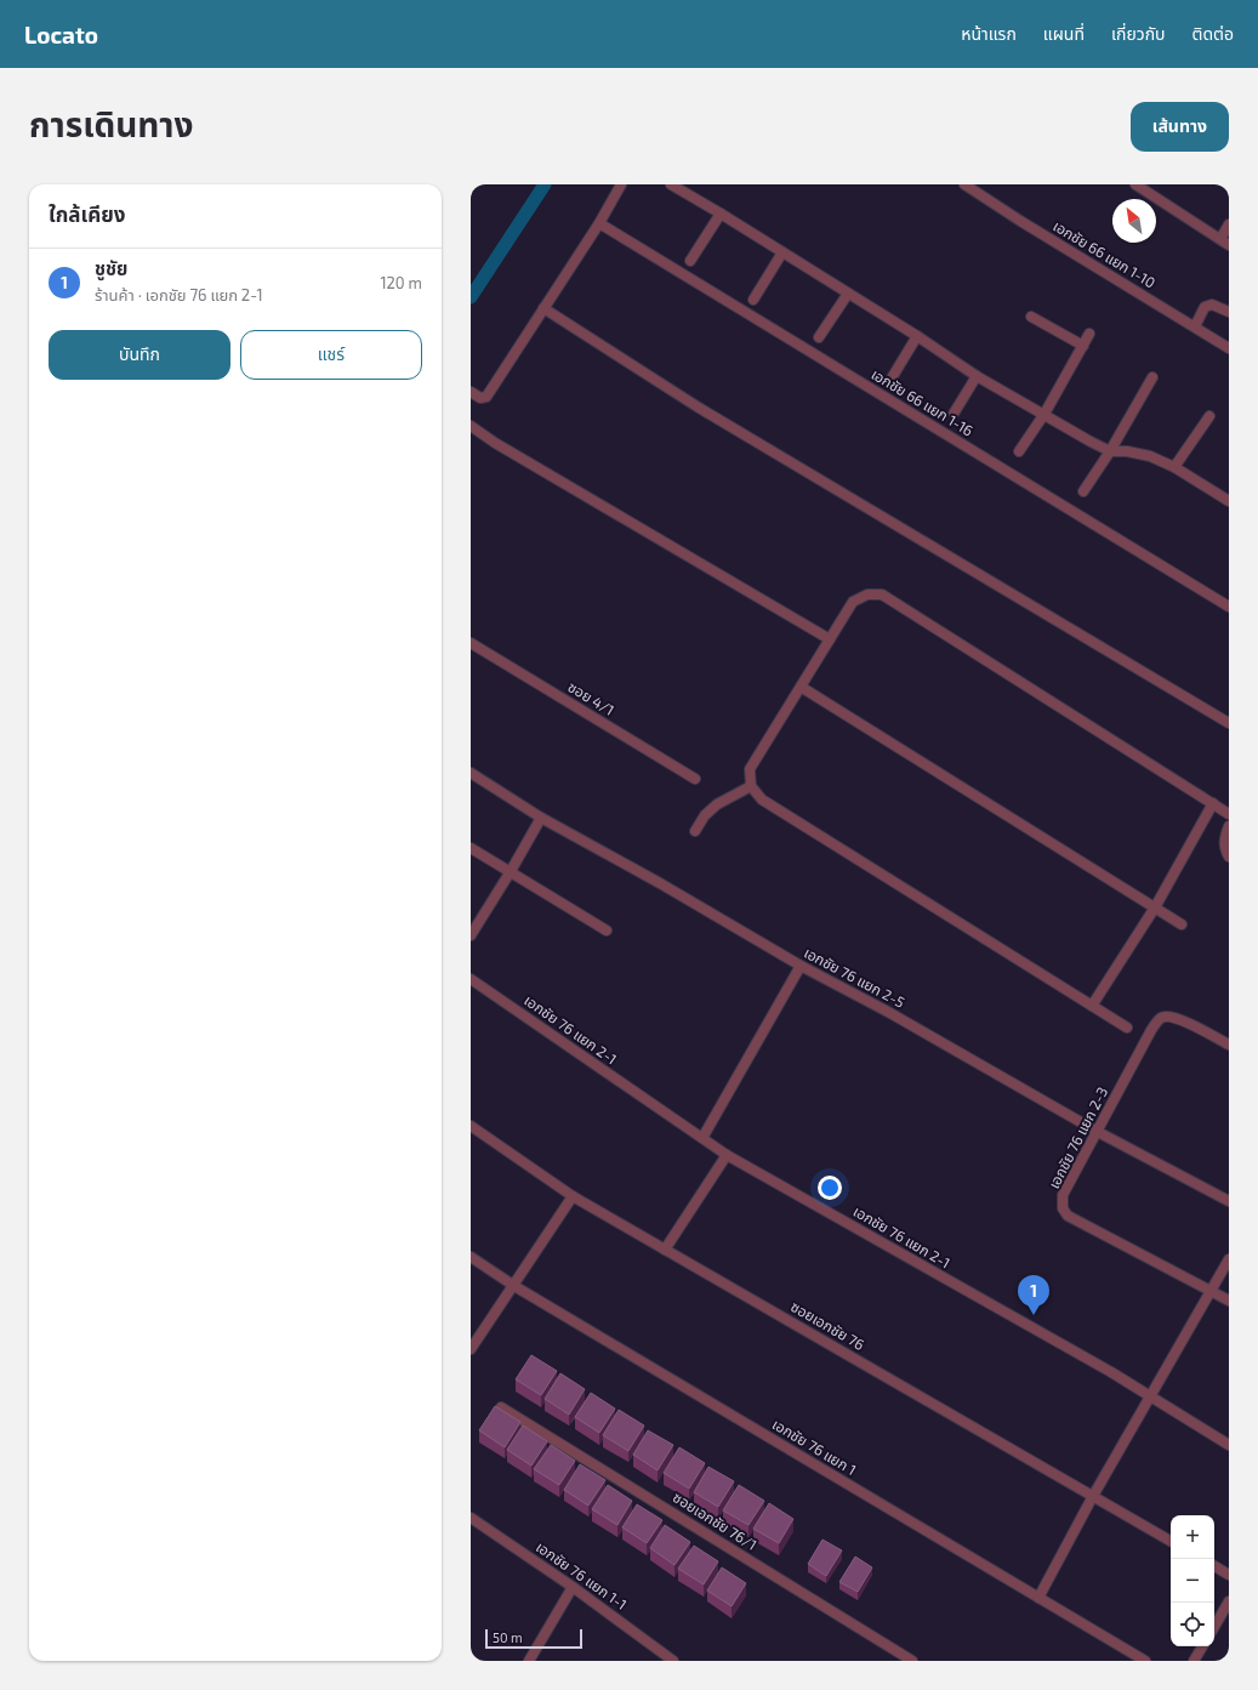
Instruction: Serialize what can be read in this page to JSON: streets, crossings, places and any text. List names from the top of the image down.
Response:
{
  "streets": {
    "street": [
      "เอกชัย 66 แยก 1-10",
      "เอกชัย 66 แยก 1-16",
      "ซอย 4/1",
      "เอกชัย 76 แยก 2-5",
      "เอกชัย 76 แยก 2-1",
      "เอกชัย 76 แยก 2-3",
      "ซอยเอกชัย 76",
      "เอกชัย 76 แยก 1",
      "ซอยเอกชัย 76/1",
      "เอกชัย 76 แยก 1-1"
    ]
  },
  "crossings": [
    ["เอกชัย 76 แยก 2-5", "เอกชัย 76 แยก 2-3"]
  ],
  "scale_bar": "50 m",
  "north": "top left",
  "page": {
    "header": "Locato",
    "nav": [
      "หน้าแรก",
      "แผนที่",
      "เกี่ยวกับ",
      "ติดต่อ"
    ],
    "title": "การเดินทาง",
    "buttons": [
      "เส้นทาง",
      ["บันทึก", "แชร์"]
    ],
    "heading": "ใกล้เคียง",
    "list": [
      {
        "mark": "1",
        "name": "ชูชัย",
        "note": "ร้านค้า · เอกชัย 76 แยก 2-1",
        "value": "120 m"
      }
    ],
    "pins": "1",
    "map_buttons": ["+", "−"],
    "scale": "50 m"
  }
}
